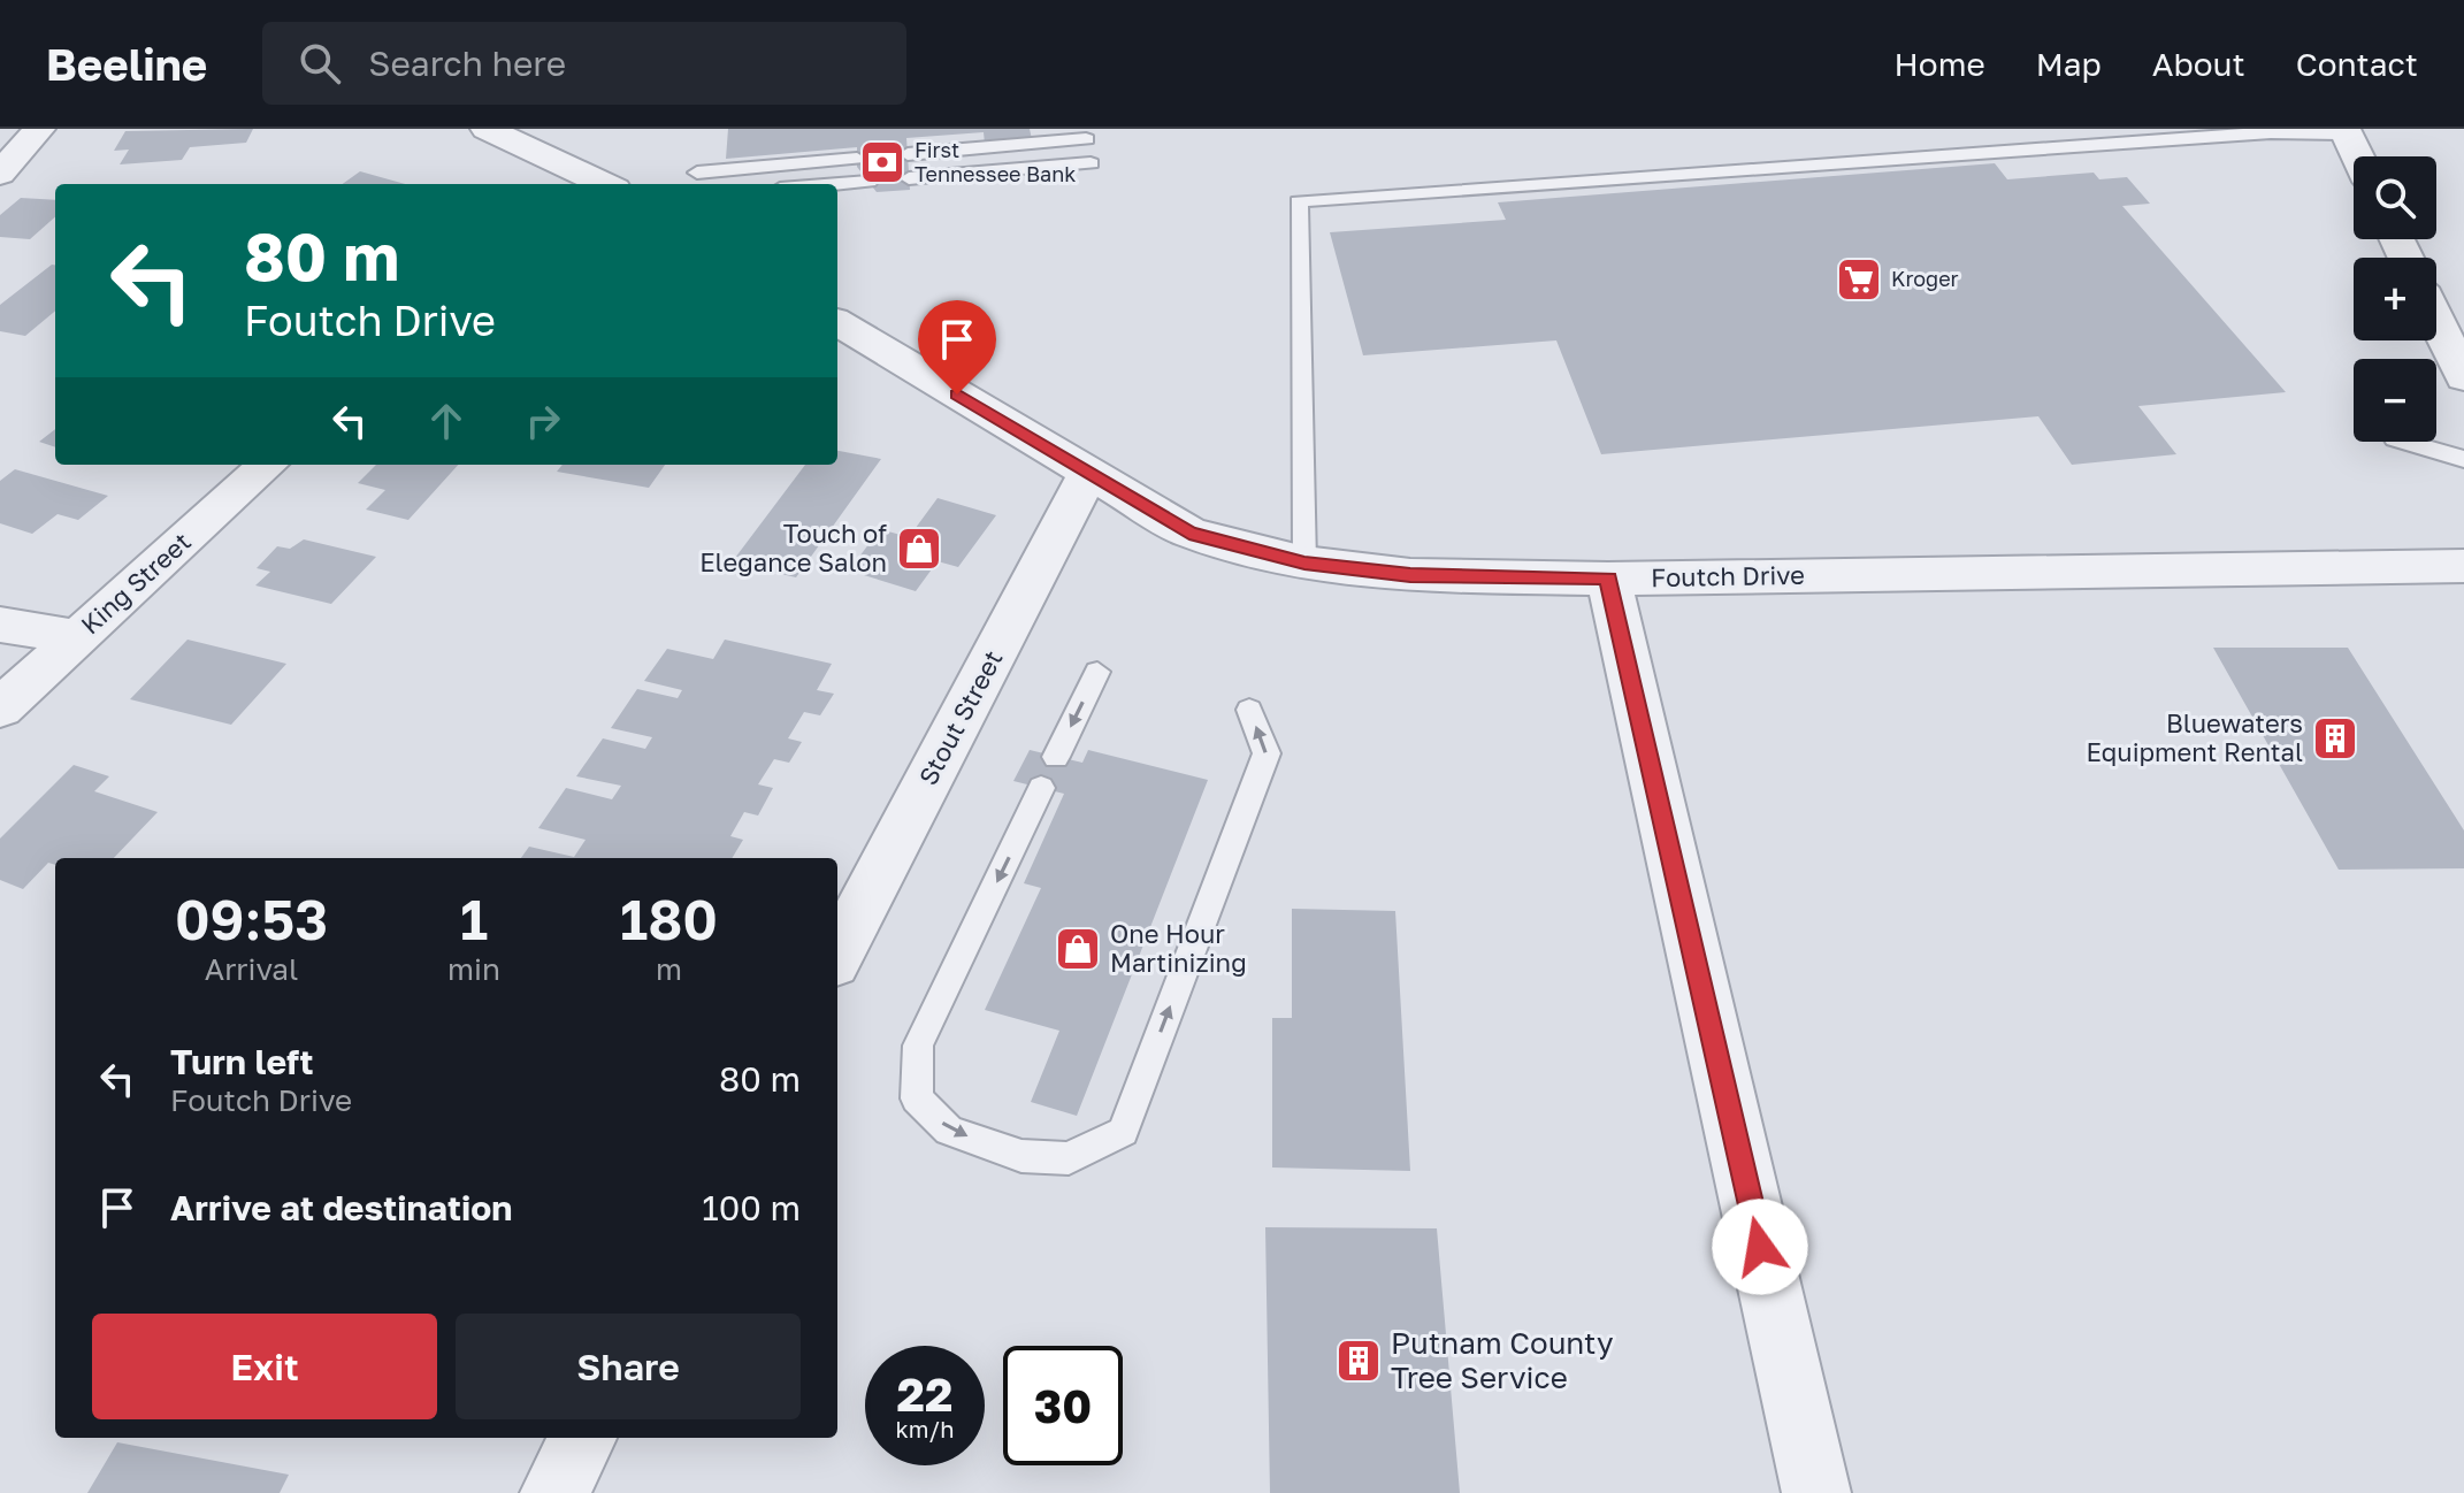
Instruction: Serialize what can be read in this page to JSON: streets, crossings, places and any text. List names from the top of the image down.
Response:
{
  "streets": {
    "street": ["Foutch Drive", "King Street", "Stout Street"]
  },
  "crossings": [
    ["Foutch Drive", "Stout Street"]
  ],
  "places": {
    "bank": ["First Tennessee Bank"],
    "supermarket": ["Kroger"],
    "shop": ["Touch of Elegance Salon", "One Hour Martinizing"],
    "building": ["Bluewaters Equipment Rental", "Putnam County Tree Service"]
  },
  "page": {
    "header": "Beeline",
    "search": "Search here",
    "nav": [
      "Home",
      "Map",
      "About",
      "Contact"
    ],
    "map_buttons": ["+", "−"],
    "turn": ["80 m", "Foutch Drive"],
    "eta": [
      "09:53",
      "Arrival",
      "1",
      "min",
      "180",
      "m"
    ],
    "list": [
      {
        "name": "Turn left",
        "note": "Foutch Drive",
        "value": "80 m"
      },
      {
        "name": "Arrive at destination",
        "value": "100 m"
      }
    ],
    "buttons": ["Exit", "Share"],
    "speed": "22 km/h",
    "limit": "30"
  }
}
